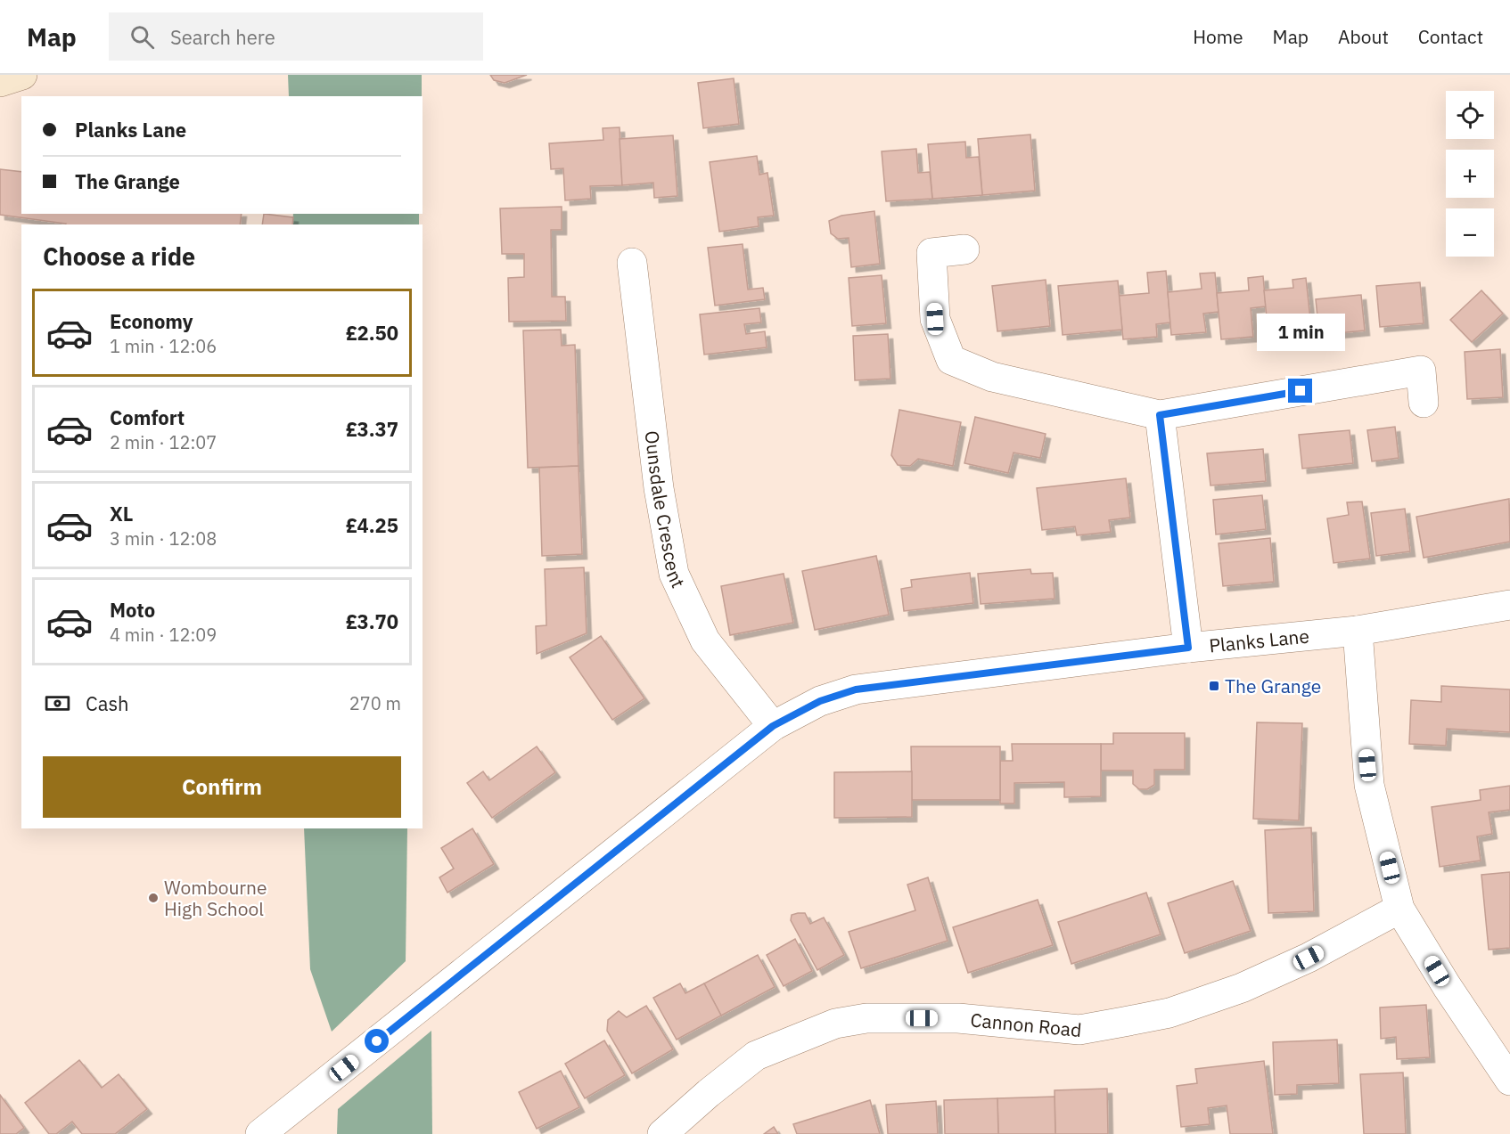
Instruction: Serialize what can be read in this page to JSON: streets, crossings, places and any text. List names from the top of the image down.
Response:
{
  "streets": {
    "street": ["Ounsdale Crescent", "Planks Lane", "Cannon Road"]
  },
  "crossings": [
    ["Ounsdale Crescent", "Planks Lane"]
  ],
  "places": {
    "transit": ["The Grange"],
    "other": ["Wombourne High School"]
  },
  "page": {
    "header": "Map",
    "search": "Search here",
    "nav": [
      "Home",
      "Map",
      "About",
      "Contact"
    ],
    "map_buttons": ["+", "−"],
    "banner": ["Planks Lane", "The Grange"],
    "heading": "Choose a ride",
    "list": [
      {
        "name": "Economy",
        "note": "1 min · 12:06",
        "value": "£2.50"
      },
      {
        "name": "Comfort",
        "note": "2 min · 12:07",
        "value": "£3.37"
      },
      {
        "name": "XL",
        "note": "3 min · 12:08",
        "value": "£4.25"
      },
      {
        "name": "Moto",
        "note": "4 min · 12:09",
        "value": "£3.70"
      }
    ],
    "bubble": "1 min",
    "pay": ["Cash", "270 m"],
    "buttons": "Confirm"
  }
}
